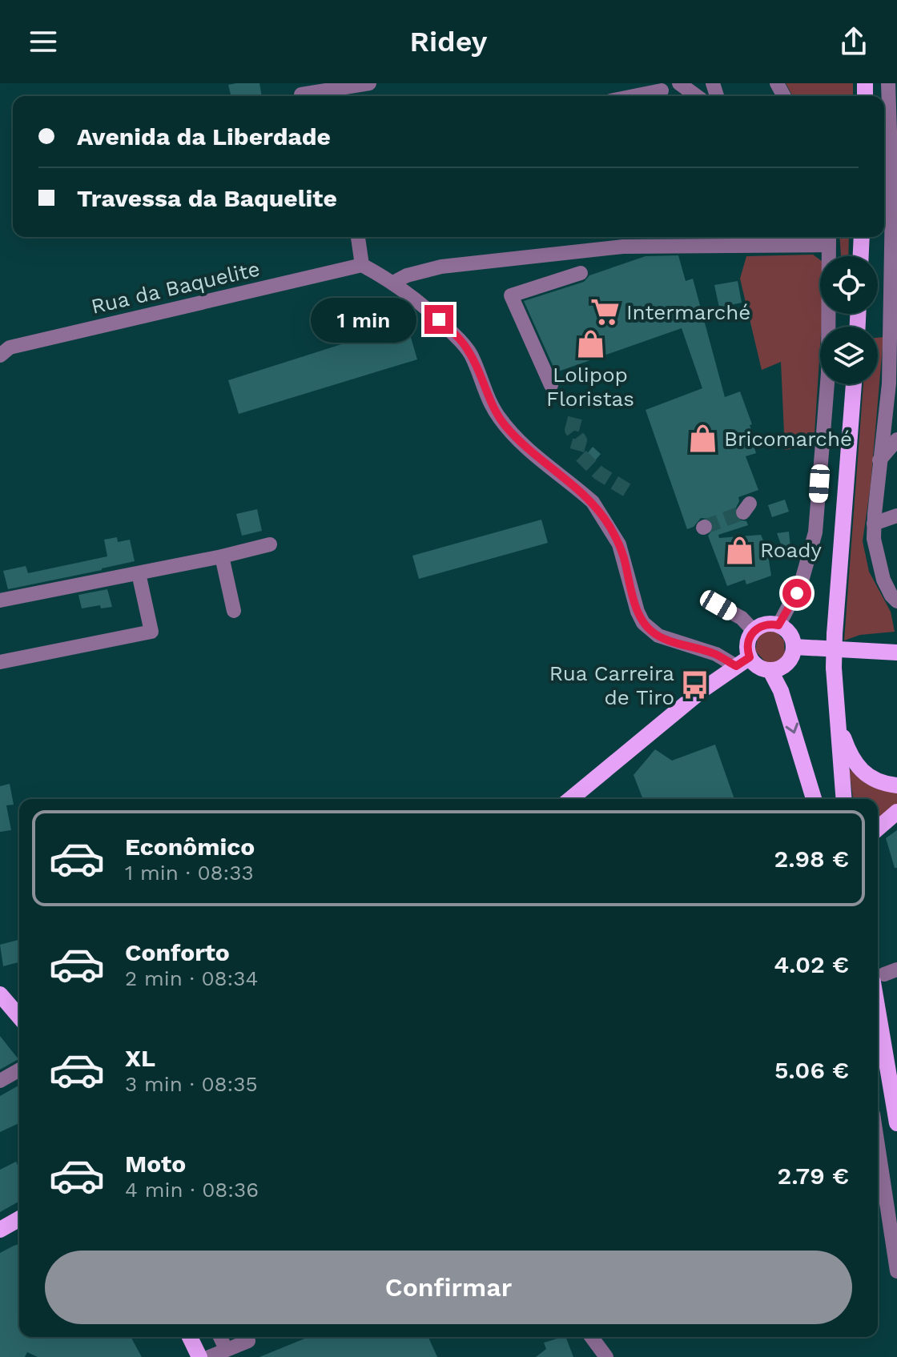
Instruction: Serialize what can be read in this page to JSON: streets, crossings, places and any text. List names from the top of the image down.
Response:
{
  "streets": {
    "street": ["Rua da Baquelite"]
  },
  "places": {
    "supermarket": ["Intermarché"],
    "shop": ["Lolipop Floristas", "Bricomarché", "Roady"],
    "bus stop": ["Rua Carreira de Tiro"]
  },
  "page": {
    "header": "Ridey",
    "banner": ["Avenida da Liberdade", "Travessa da Baquelite"],
    "bubble": "1 min",
    "list": [
      {
        "name": "Econômico",
        "note": "1 min · 08:33",
        "value": "2.98 €"
      },
      {
        "name": "Conforto",
        "note": "2 min · 08:34",
        "value": "4.02 €"
      },
      {
        "name": "XL",
        "note": "3 min · 08:35",
        "value": "5.06 €"
      },
      {
        "name": "Moto",
        "note": "4 min · 08:36",
        "value": "2.79 €"
      }
    ],
    "buttons": "Confirmar"
  }
}
